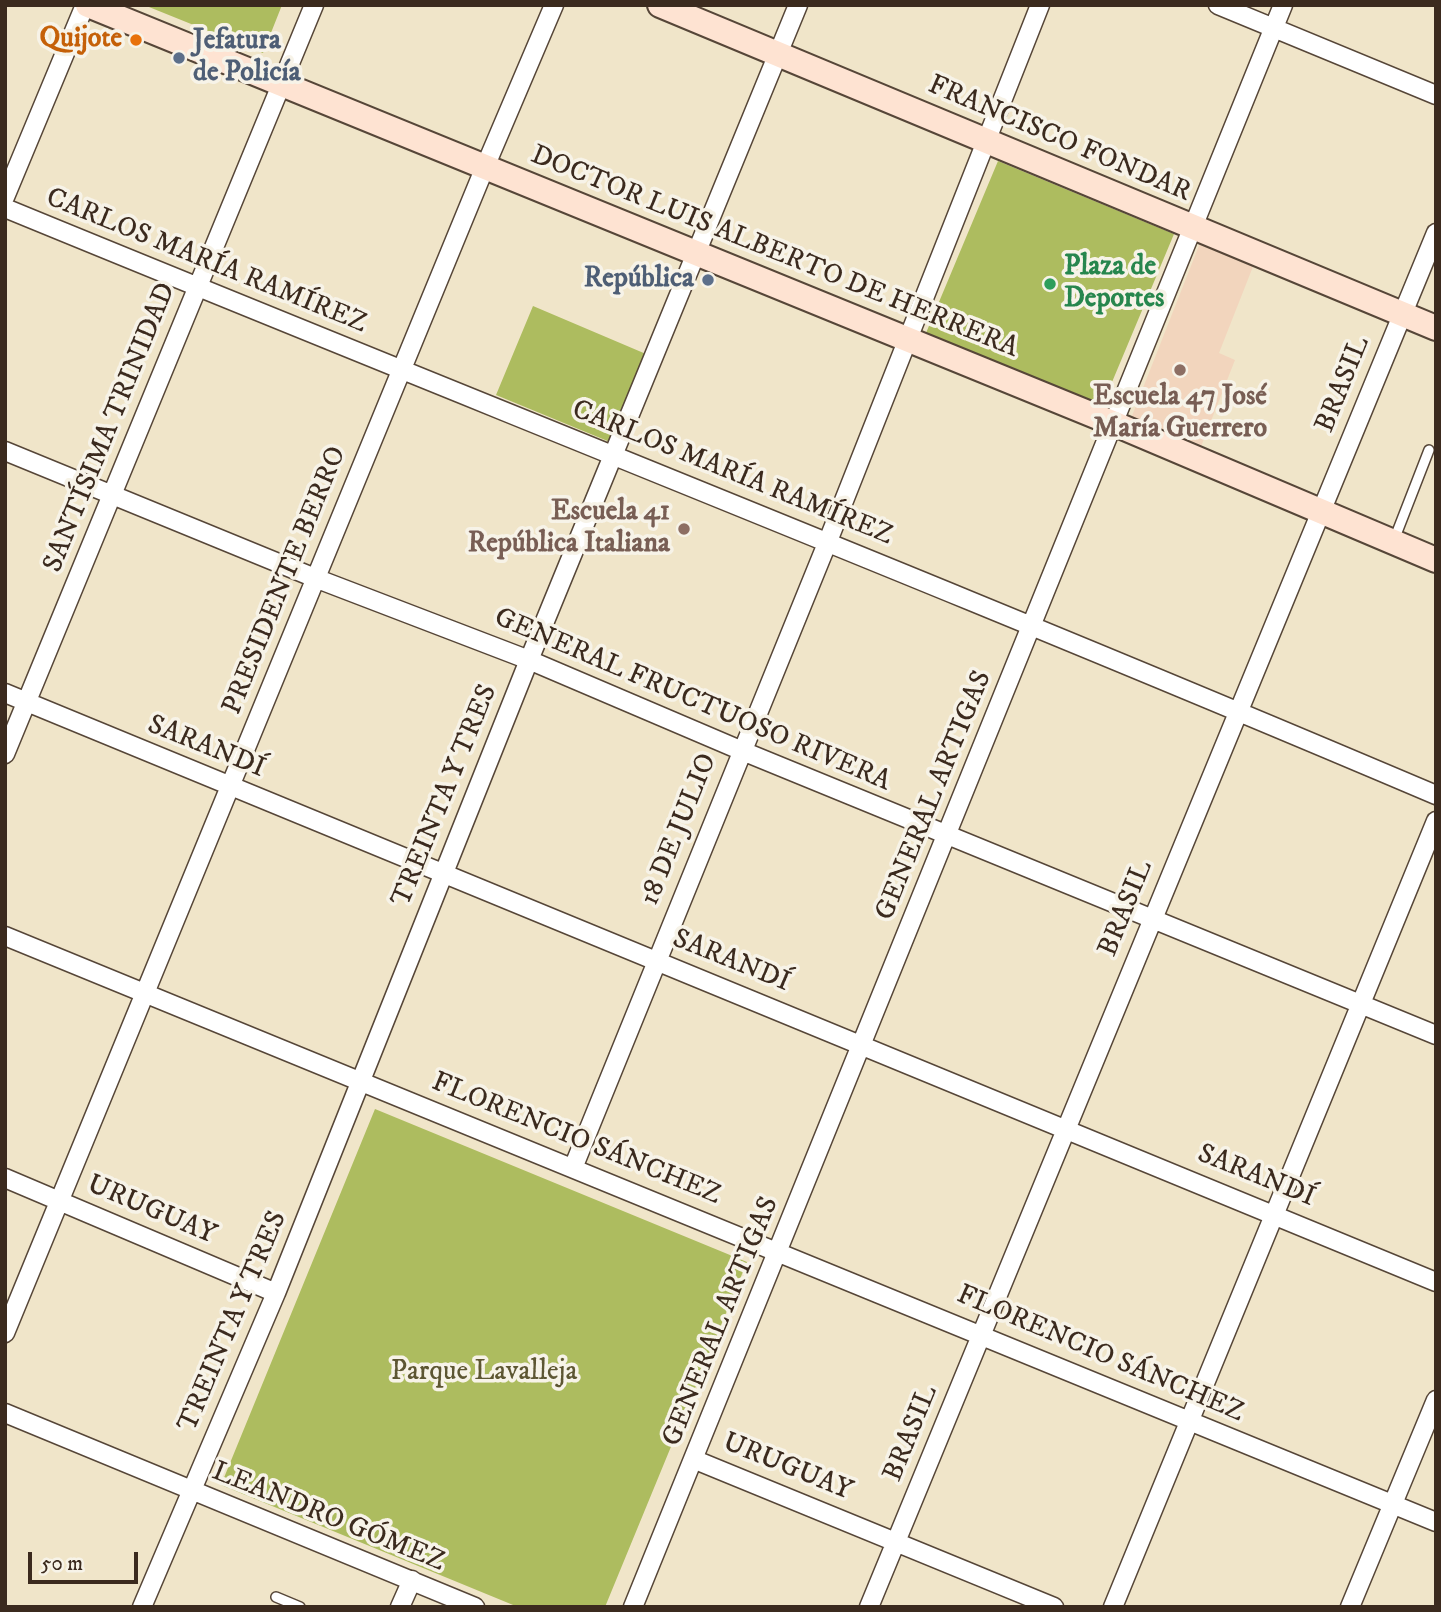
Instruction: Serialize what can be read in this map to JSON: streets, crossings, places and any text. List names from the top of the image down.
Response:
{
  "streets": {
    "street": [
      "FRANCISCO FONDAR",
      "DOCTOR LUIS ALBERTO DE HERRERA",
      "CARLOS MARÍA RAMÍREZ",
      "BRASIL",
      "SANTÍSIMA TRINIDAD",
      "PRESIDENTE BERRO",
      "GENERAL FRUCTUOSO RIVERA",
      "SARANDÍ",
      "TREINTA Y TRES",
      "GENERAL ARTIGAS",
      "18 DE JULIO",
      "FLORENCIO SÁNCHEZ",
      "URUGUAY",
      "LEANDRO GÓMEZ"
    ]
  },
  "crossings": [
    ["FRANCISCO FONDAR", "BRASIL"],
    ["FRANCISCO FONDAR", "TREINTA Y TRES"],
    ["FRANCISCO FONDAR", "GENERAL ARTIGAS"],
    ["FRANCISCO FONDAR", "18 DE JULIO"],
    ["DOCTOR LUIS ALBERTO DE HERRERA", "BRASIL"],
    ["DOCTOR LUIS ALBERTO DE HERRERA", "SANTÍSIMA TRINIDAD"],
    ["DOCTOR LUIS ALBERTO DE HERRERA", "PRESIDENTE BERRO"],
    ["DOCTOR LUIS ALBERTO DE HERRERA", "TREINTA Y TRES"],
    ["DOCTOR LUIS ALBERTO DE HERRERA", "GENERAL ARTIGAS"],
    ["DOCTOR LUIS ALBERTO DE HERRERA", "18 DE JULIO"],
    ["CARLOS MARÍA RAMÍREZ", "BRASIL"],
    ["CARLOS MARÍA RAMÍREZ", "SANTÍSIMA TRINIDAD"],
    ["CARLOS MARÍA RAMÍREZ", "PRESIDENTE BERRO"],
    ["CARLOS MARÍA RAMÍREZ", "TREINTA Y TRES"],
    ["CARLOS MARÍA RAMÍREZ", "GENERAL ARTIGAS"],
    ["CARLOS MARÍA RAMÍREZ", "18 DE JULIO"],
    ["BRASIL", "GENERAL FRUCTUOSO RIVERA"],
    ["BRASIL", "SARANDÍ"],
    ["BRASIL", "FLORENCIO SÁNCHEZ"],
    ["BRASIL", "URUGUAY"],
    ["SANTÍSIMA TRINIDAD", "GENERAL FRUCTUOSO RIVERA"],
    ["SANTÍSIMA TRINIDAD", "SARANDÍ"],
    ["PRESIDENTE BERRO", "GENERAL FRUCTUOSO RIVERA"],
    ["PRESIDENTE BERRO", "SARANDÍ"],
    ["PRESIDENTE BERRO", "FLORENCIO SÁNCHEZ"],
    ["PRESIDENTE BERRO", "URUGUAY"],
    ["GENERAL FRUCTUOSO RIVERA", "TREINTA Y TRES"],
    ["GENERAL FRUCTUOSO RIVERA", "GENERAL ARTIGAS"],
    ["GENERAL FRUCTUOSO RIVERA", "18 DE JULIO"],
    ["SARANDÍ", "TREINTA Y TRES"],
    ["SARANDÍ", "GENERAL ARTIGAS"],
    ["SARANDÍ", "18 DE JULIO"],
    ["TREINTA Y TRES", "FLORENCIO SÁNCHEZ"],
    ["TREINTA Y TRES", "URUGUAY"],
    ["TREINTA Y TRES", "LEANDRO GÓMEZ"],
    ["GENERAL ARTIGAS", "FLORENCIO SÁNCHEZ"],
    ["GENERAL ARTIGAS", "URUGUAY"],
    ["18 DE JULIO", "FLORENCIO SÁNCHEZ"]
  ],
  "parks": ["Parque Lavalleja"],
  "places": [
    "Quijote",
    "Jefatura de Policía",
    "República",
    "Plaza de Deportes",
    "Escuela 47 José María Guerrero",
    "Escuela 41 República Italiana"
  ],
  "scale_bar": "50 m"
}
